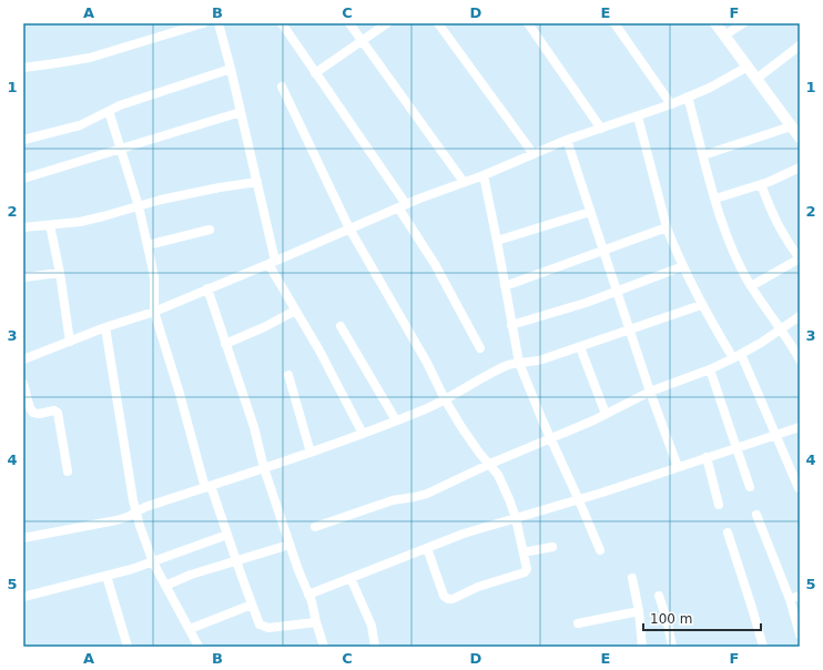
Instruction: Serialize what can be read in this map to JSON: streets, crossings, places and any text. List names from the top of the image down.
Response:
{
  "scale_bar": "100 m",
  "grid": {
    "columns": [
      "A",
      "B",
      "C",
      "D",
      "E",
      "F"
    ],
    "rows": [
      "1",
      "2",
      "3",
      "4",
      "5"
    ]
  }
}
